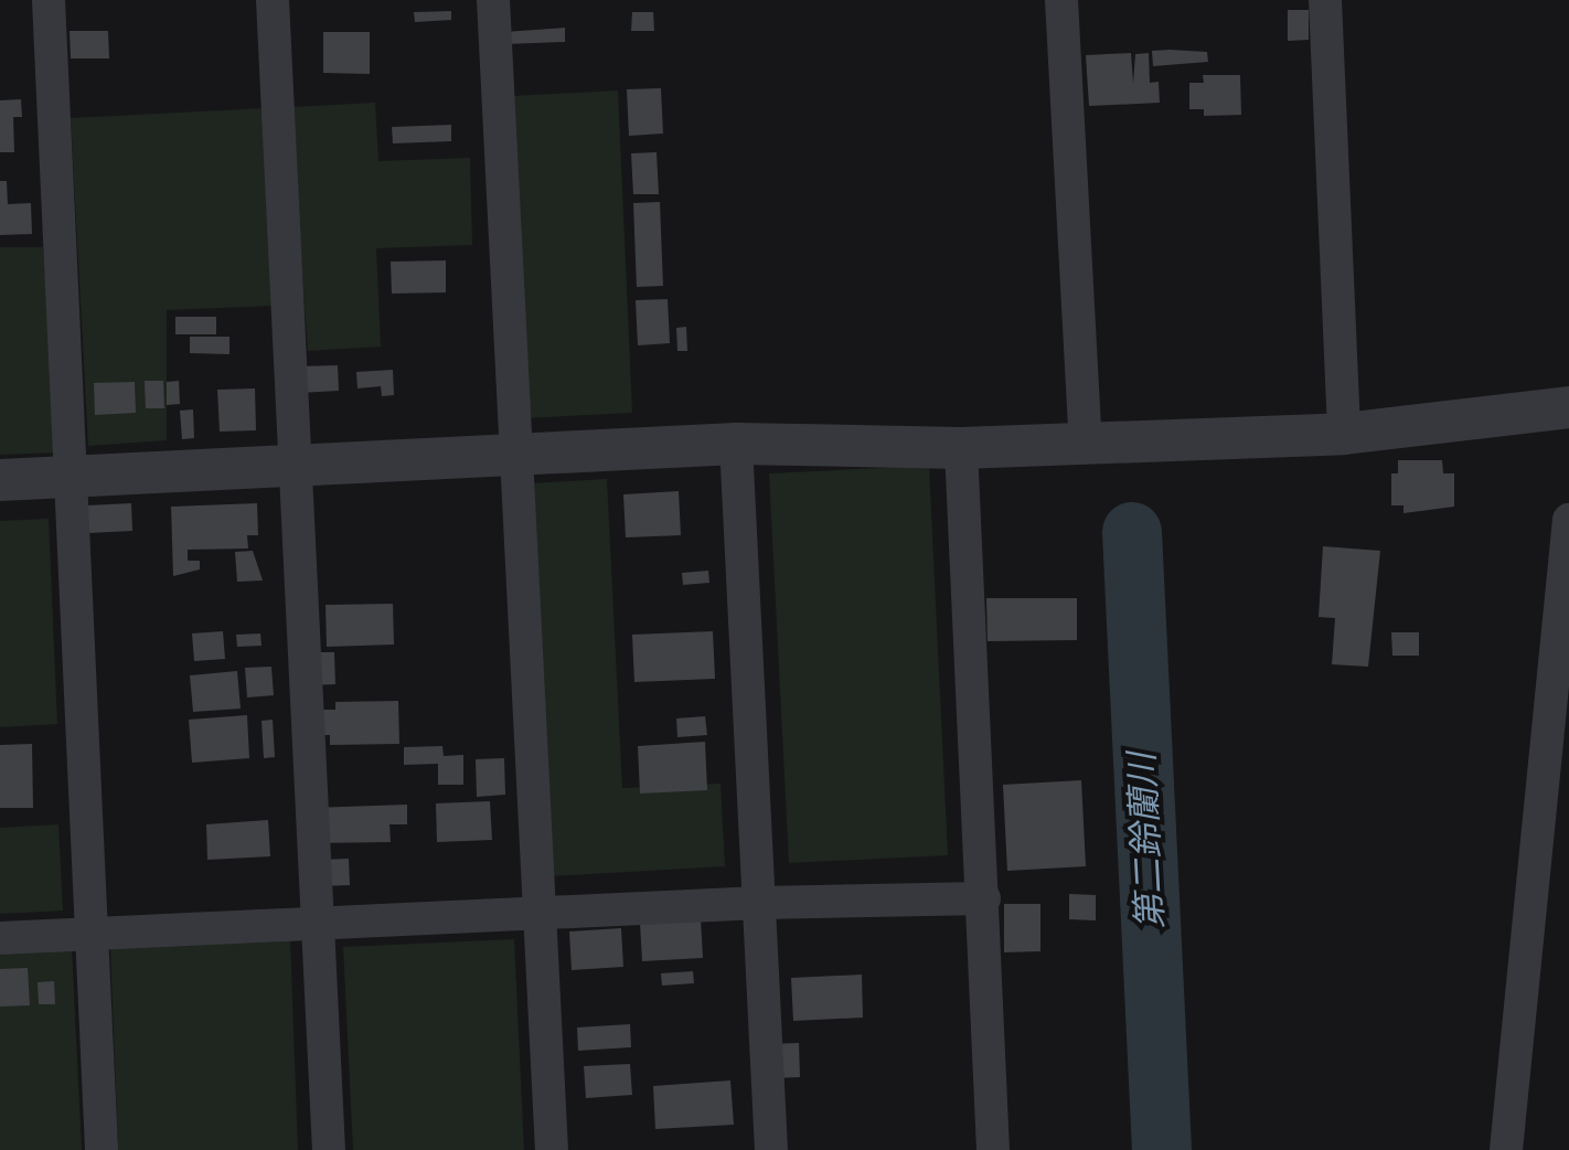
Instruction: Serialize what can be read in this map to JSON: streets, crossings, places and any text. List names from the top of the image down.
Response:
{
  "water": ["第二鈴蘭川"]
}
